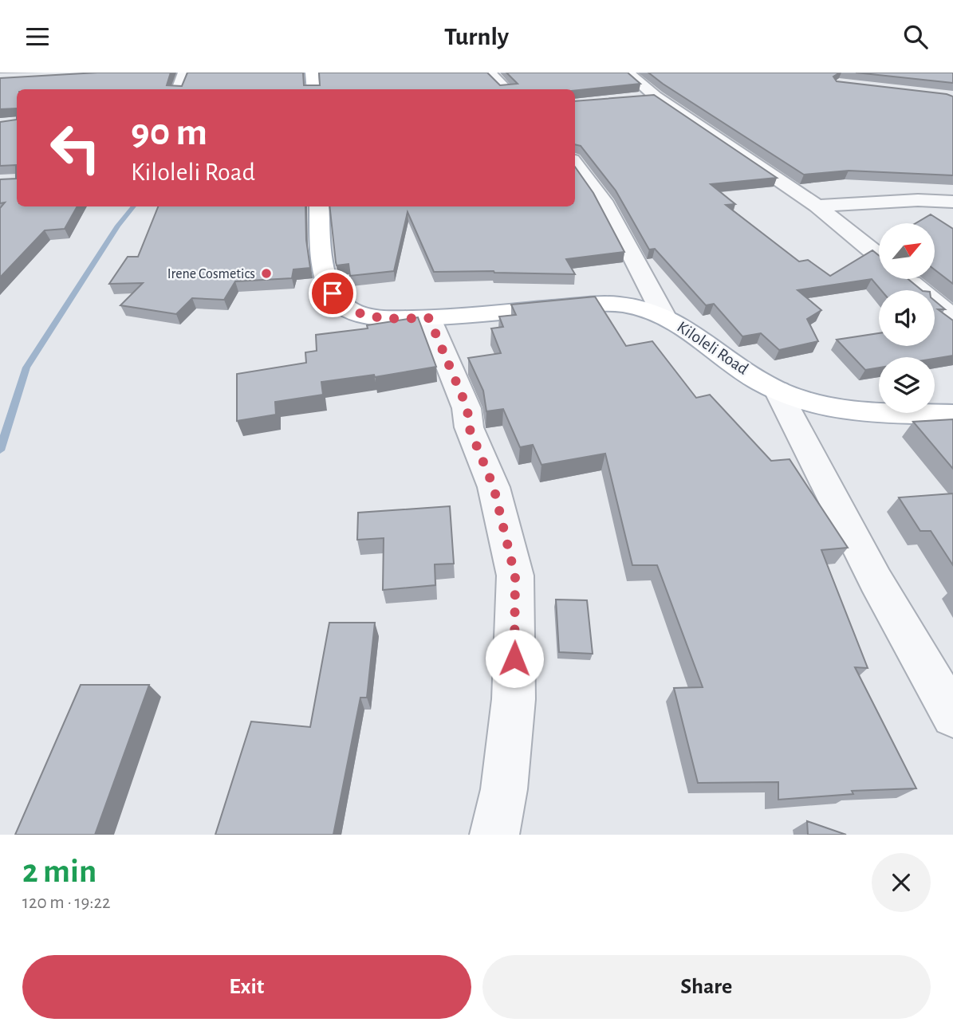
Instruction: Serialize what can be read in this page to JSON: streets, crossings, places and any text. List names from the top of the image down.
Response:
{
  "streets": {
    "main road": ["Kiloleli Road"]
  },
  "places": ["Irene Cosmetics"],
  "north": "top right",
  "page": {
    "header": "Turnly",
    "turn": ["90 m", "Kiloleli Road"],
    "heading": ["2 min", "120 m · 19:22"],
    "buttons": ["Exit", "Share"]
  }
}
